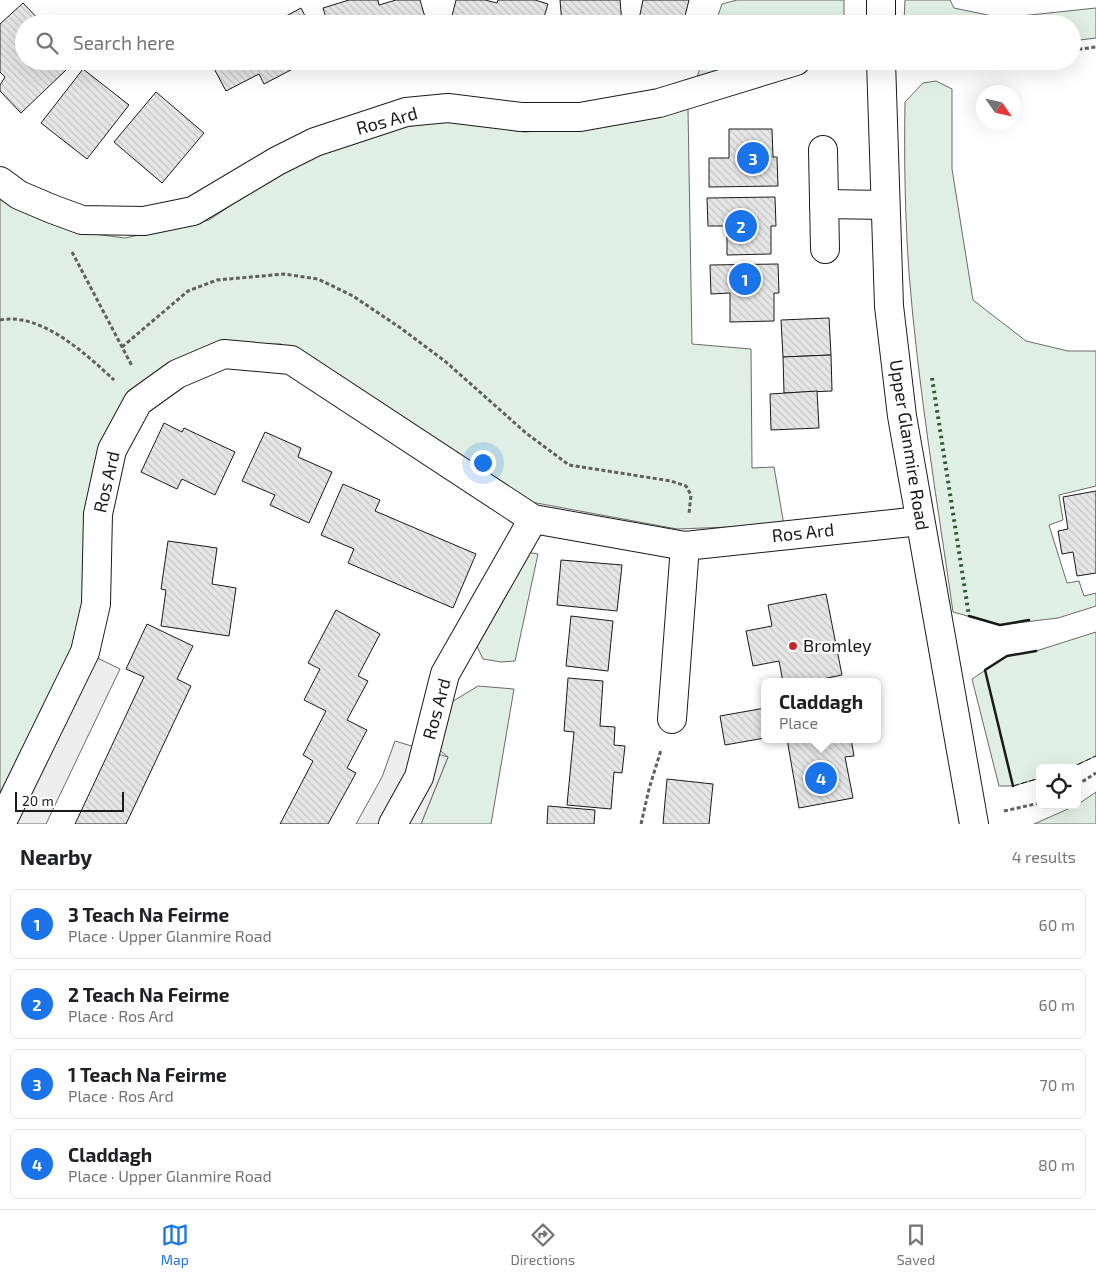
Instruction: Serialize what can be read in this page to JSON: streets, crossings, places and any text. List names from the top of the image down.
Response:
{
  "streets": {
    "street": ["Ros Ard", "Upper Glanmire Road"]
  },
  "crossings": [
    ["Ros Ard", "Upper Glanmire Road"]
  ],
  "places": ["Bromley"],
  "scale_bar": "20 m",
  "north": "bottom right",
  "page": {
    "search": "Search here",
    "pins": [
      "3",
      "2",
      "1",
      "4"
    ],
    "popup": ["Claddagh", "Place"],
    "scale": "20 m",
    "heading": ["Nearby", "4 results"],
    "list": [
      {
        "mark": "1",
        "name": "3 Teach Na Feirme",
        "note": "Place · Upper Glanmire Road",
        "value": "60 m"
      },
      {
        "mark": "2",
        "name": "2 Teach Na Feirme",
        "note": "Place · Ros Ard",
        "value": "60 m"
      },
      {
        "mark": "3",
        "name": "1 Teach Na Feirme",
        "note": "Place · Ros Ard",
        "value": "70 m"
      },
      {
        "mark": "4",
        "name": "Claddagh",
        "note": "Place · Upper Glanmire Road",
        "value": "80 m"
      }
    ],
    "nav": ["Map", "Directions", "Saved"]
  }
}
